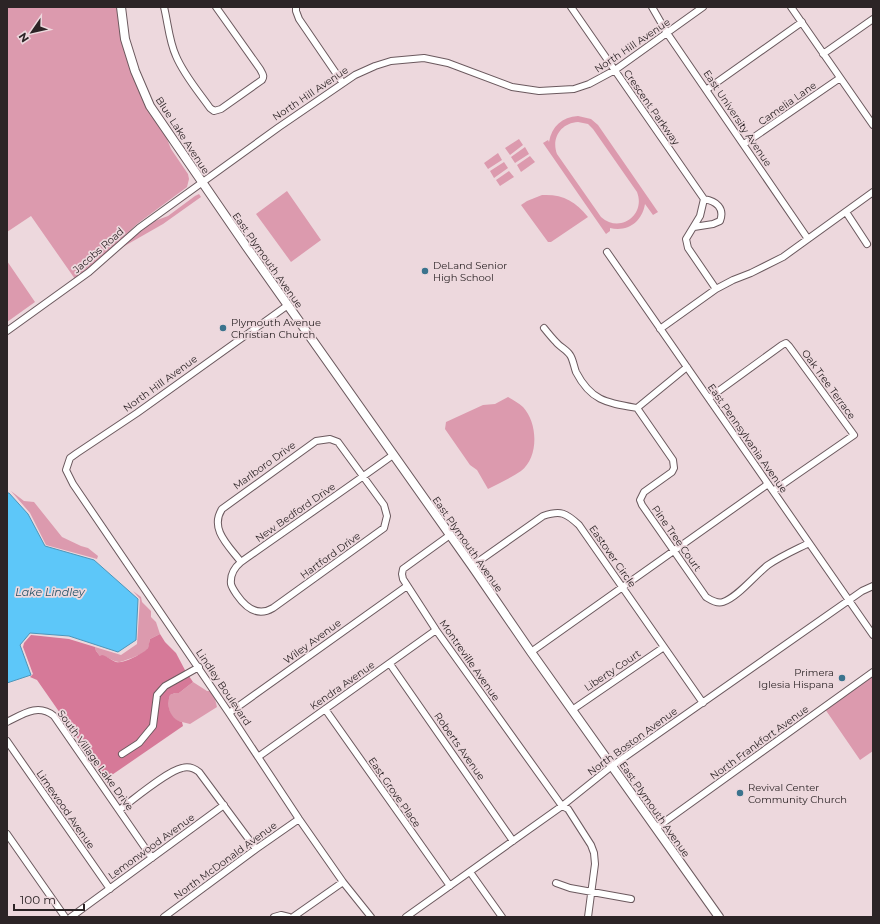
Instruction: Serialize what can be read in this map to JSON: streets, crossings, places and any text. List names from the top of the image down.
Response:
{
  "streets": {
    "main road": ["Blue Lake Avenue", "East Plymouth Avenue"],
    "street": [
      "North Hill Avenue",
      "Camelia Lane",
      "Crescent Parkway",
      "East University Avenue",
      "Jacobs Road",
      "Oak Tree Terrace",
      "East Pennsylvania Avenue",
      "Marlboro Drive",
      "New Bedford Drive",
      "Pine Tree Court",
      "Hartford Drive",
      "Eastover Circle",
      "Wiley Avenue",
      "Montreville Avenue",
      "Liberty Court",
      "Kendra Avenue",
      "Lindley Boulevard",
      "North Boston Avenue",
      "North Frankfort Avenue",
      "Roberts Avenue",
      "South Village Lake Drive",
      "East Grove Place",
      "Limewood Avenue",
      "Lemonwood Avenue",
      "North McDonald Avenue"
    ]
  },
  "crossings": [
    ["North Hill Avenue", "Crescent Parkway"],
    ["North Hill Avenue", "East University Avenue"],
    ["North Hill Avenue", "Blue Lake Avenue"],
    ["North Hill Avenue", "Jacobs Road"],
    ["North Hill Avenue", "East Plymouth Avenue"],
    ["North Hill Avenue", "Lindley Boulevard"],
    ["Camelia Lane", "East University Avenue"],
    ["Blue Lake Avenue", "Jacobs Road"],
    ["Blue Lake Avenue", "East Plymouth Avenue"],
    ["Jacobs Road", "East Plymouth Avenue"],
    ["East Plymouth Avenue", "New Bedford Drive"],
    ["East Plymouth Avenue", "Eastover Circle"],
    ["East Plymouth Avenue", "Montreville Avenue"],
    ["East Plymouth Avenue", "Liberty Court"],
    ["East Plymouth Avenue", "North Boston Avenue"],
    ["East Plymouth Avenue", "North Frankfort Avenue"],
    ["Oak Tree Terrace", "East Pennsylvania Avenue"],
    ["East Pennsylvania Avenue", "Pine Tree Court"],
    ["East Pennsylvania Avenue", "North Boston Avenue"],
    ["Marlboro Drive", "New Bedford Drive"],
    ["Marlboro Drive", "Hartford Drive"],
    ["New Bedford Drive", "Hartford Drive"],
    ["Eastover Circle", "Liberty Court"],
    ["Eastover Circle", "North Boston Avenue"],
    ["Wiley Avenue", "Montreville Avenue"],
    ["Wiley Avenue", "Lindley Boulevard"],
    ["Montreville Avenue", "Kendra Avenue"],
    ["Montreville Avenue", "North Boston Avenue"],
    ["Kendra Avenue", "Lindley Boulevard"],
    ["Kendra Avenue", "Roberts Avenue"],
    ["Kendra Avenue", "East Grove Place"],
    ["Lindley Boulevard", "North McDonald Avenue"],
    ["North Boston Avenue", "Roberts Avenue"],
    ["North Boston Avenue", "East Grove Place"],
    ["South Village Lake Drive", "Lemonwood Avenue"],
    ["Limewood Avenue", "Lemonwood Avenue"]
  ],
  "water": ["Lake Lindley"],
  "places": [
    "DeLand Senior High School",
    "Plymouth Avenue Christian Church",
    "Primera Iglesia Hispana",
    "Revival Center Community Church"
  ],
  "scale_bar": "100 m",
  "north": "bottom left"
}
